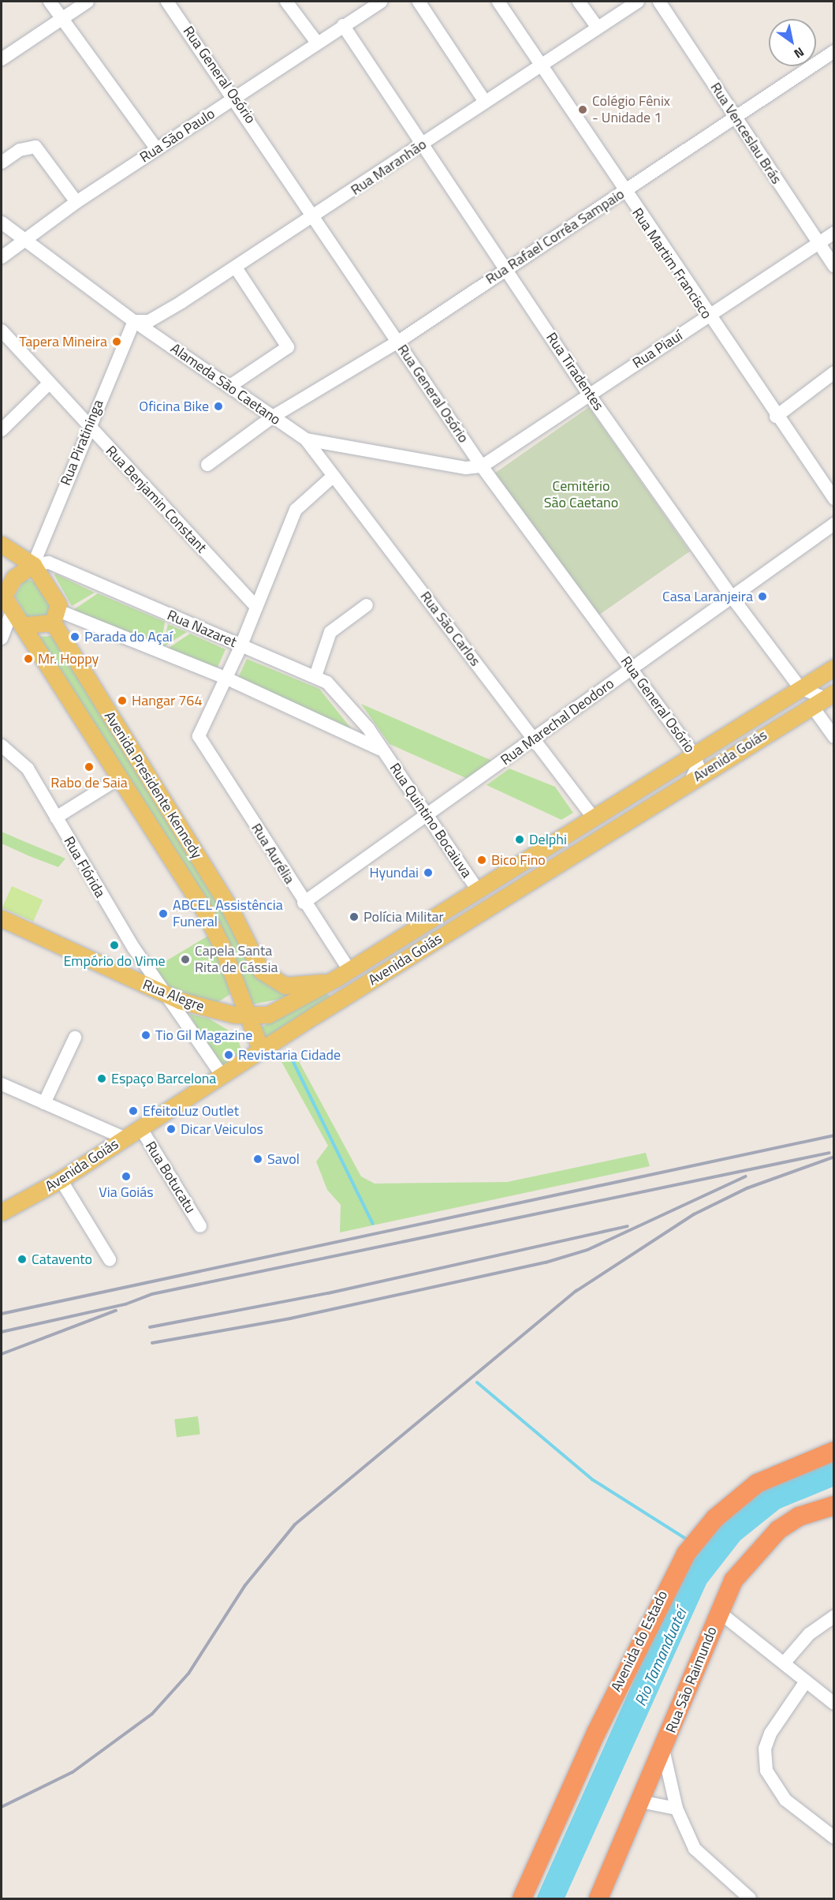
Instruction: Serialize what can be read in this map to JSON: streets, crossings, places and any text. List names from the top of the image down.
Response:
{
  "streets": {
    "highway": ["Avenida do Estado", "Rua São Raimundo"],
    "main road": ["Avenida Goiás", "Avenida Presidente Kennedy", "Rua Alegre"],
    "street": [
      "Rua General Osório",
      "Rua Venceslau Brás",
      "Rua São Paulo",
      "Rua Maranhão",
      "Rua Rafael Corrêa Sampaio",
      "Rua Martim Francisco",
      "Rua Piauí",
      "Rua Tiradentes",
      "Alameda São Caetano",
      "Rua Piratininga",
      "Rua Benjamin Constant",
      "Rua Nazaret",
      "Rua São Carlos",
      "Rua Marechal Deodoro",
      "Rua Quintino Bocaiuva",
      "Rua Aurélia",
      "Rua Flórida",
      "Rua Botucatu"
    ]
  },
  "crossings": [
    ["Rua General Osório", "Rua São Paulo"],
    ["Rua General Osório", "Rua Maranhão"],
    ["Rua General Osório", "Rua Rafael Corrêa Sampaio"],
    ["Rua General Osório", "Rua Piauí"],
    ["Rua General Osório", "Alameda São Caetano"],
    ["Rua General Osório", "Rua Marechal Deodoro"],
    ["Rua General Osório", "Avenida Goiás"],
    ["Rua Venceslau Brás", "Rua Rafael Corrêa Sampaio"],
    ["Rua Venceslau Brás", "Rua Piauí"],
    ["Rua São Paulo", "Rua Tiradentes"],
    ["Rua São Paulo", "Alameda São Caetano"],
    ["Rua Maranhão", "Rua Martim Francisco"],
    ["Rua Maranhão", "Rua Tiradentes"],
    ["Rua Maranhão", "Alameda São Caetano"],
    ["Rua Maranhão", "Rua Piratininga"],
    ["Rua Rafael Corrêa Sampaio", "Rua Martim Francisco"],
    ["Rua Rafael Corrêa Sampaio", "Rua Tiradentes"],
    ["Rua Rafael Corrêa Sampaio", "Alameda São Caetano"],
    ["Rua Martim Francisco", "Rua Piauí"],
    ["Rua Piauí", "Rua Tiradentes"],
    ["Rua Piauí", "Alameda São Caetano"],
    ["Rua Tiradentes", "Rua Marechal Deodoro"],
    ["Rua Tiradentes", "Avenida Goiás"],
    ["Alameda São Caetano", "Rua Piratininga"],
    ["Alameda São Caetano", "Rua São Carlos"],
    ["Rua Piratininga", "Rua Benjamin Constant"],
    ["Rua Piratininga", "Rua Nazaret"],
    ["Rua Piratininga", "Avenida Presidente Kennedy"],
    ["Rua Nazaret", "Avenida Presidente Kennedy"],
    ["Rua Nazaret", "Rua Quintino Bocaiuva"],
    ["Rua São Carlos", "Rua Marechal Deodoro"],
    ["Rua São Carlos", "Avenida Goiás"],
    ["Rua Marechal Deodoro", "Rua Quintino Bocaiuva"],
    ["Rua Marechal Deodoro", "Rua Aurélia"],
    ["Avenida Goiás", "Avenida Presidente Kennedy"],
    ["Avenida Goiás", "Rua Quintino Bocaiuva"],
    ["Avenida Goiás", "Rua Aurélia"],
    ["Avenida Goiás", "Rua Flórida"],
    ["Avenida Goiás", "Rua Alegre"],
    ["Avenida Goiás", "Rua Botucatu"],
    ["Avenida Presidente Kennedy", "Rua Aurélia"],
    ["Avenida Presidente Kennedy", "Rua Alegre"],
    ["Rua Flórida", "Rua Alegre"]
  ],
  "water": ["Rio Tamanduateí"],
  "parks": ["Cemitério São Caetano"],
  "places": [
    "Colégio Fênix - Unidade 1",
    "Tapera Mineira",
    "Oficina Bike",
    "Casa Laranjeira",
    "Parada do Açaí",
    "Mr. Hoppy",
    "Hangar 764",
    "Rabo de Saia",
    "Delphi",
    "Bico Fino",
    "Hyundai",
    "ABCEL Assistência Funeral",
    "Polícia Militar",
    "Empório do Vime",
    "Capela Santa Rita de Cássia",
    "Tio Gil Magazine",
    "Revistaria Cidade",
    "Espaço Barcelona",
    "EfeitoLuz Outlet",
    "Dicar Veiculos",
    "Savol",
    "Via Goiás",
    "Catavento"
  ],
  "north": "bottom right"
}
